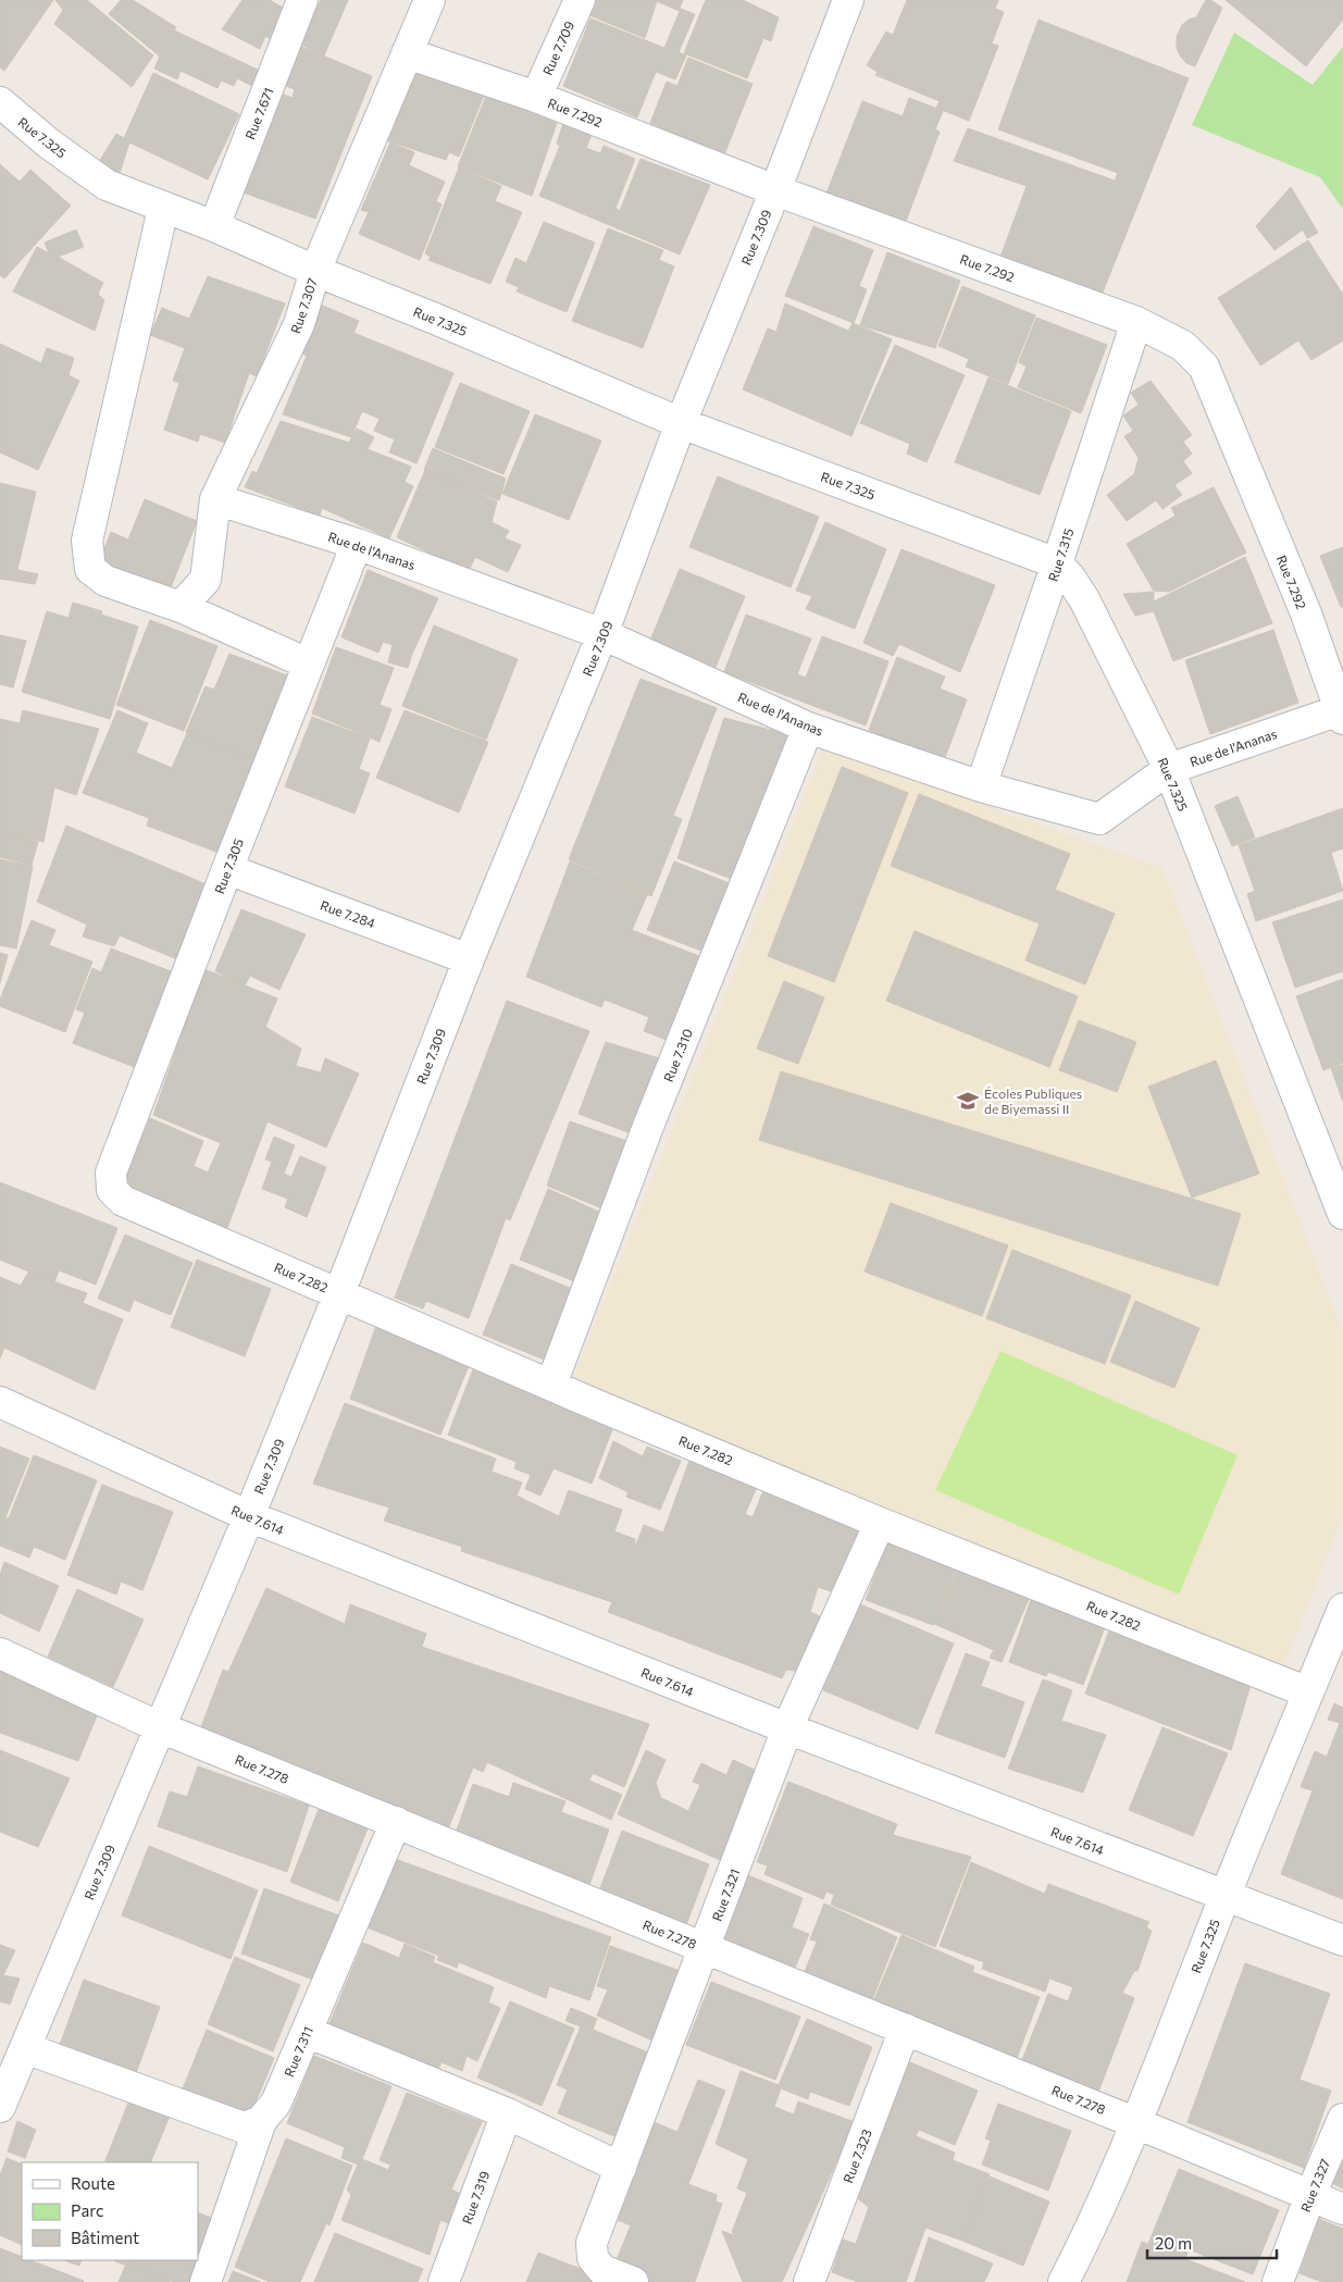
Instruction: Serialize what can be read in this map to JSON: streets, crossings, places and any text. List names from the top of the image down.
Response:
{
  "streets": {
    "street": [
      "Rue 7.709",
      "Rue 7.292",
      "Rue 7.671",
      "Rue 7.325",
      "Rue 7.309",
      "Rue 7.307",
      "Rue de l'Ananas",
      "Rue 7.315",
      "Rue 7.305",
      "Rue 7.284",
      "Rue 7.310",
      "Rue 7.282",
      "Rue 7.614",
      "Rue 7.278",
      "Rue 7.321",
      "Rue 7.311",
      "Rue 7.323",
      "Rue 7.327",
      "Rue 7.319"
    ]
  },
  "crossings": [
    ["Rue 7.709", "Rue 7.292"],
    ["Rue 7.292", "Rue 7.309"],
    ["Rue 7.292", "Rue 7.307"],
    ["Rue 7.292", "Rue de l'Ananas"],
    ["Rue 7.292", "Rue 7.315"],
    ["Rue 7.671", "Rue 7.325"],
    ["Rue 7.325", "Rue 7.309"],
    ["Rue 7.325", "Rue 7.307"],
    ["Rue 7.325", "Rue de l'Ananas"],
    ["Rue 7.325", "Rue 7.315"],
    ["Rue 7.325", "Rue 7.282"],
    ["Rue 7.325", "Rue 7.614"],
    ["Rue 7.325", "Rue 7.278"],
    ["Rue 7.309", "Rue de l'Ananas"],
    ["Rue 7.309", "Rue 7.284"],
    ["Rue 7.309", "Rue 7.282"],
    ["Rue 7.309", "Rue 7.614"],
    ["Rue 7.309", "Rue 7.278"],
    ["Rue 7.307", "Rue de l'Ananas"],
    ["Rue de l'Ananas", "Rue 7.315"],
    ["Rue de l'Ananas", "Rue 7.305"],
    ["Rue de l'Ananas", "Rue 7.310"],
    ["Rue 7.305", "Rue 7.284"],
    ["Rue 7.305", "Rue 7.282"],
    ["Rue 7.310", "Rue 7.282"],
    ["Rue 7.282", "Rue 7.321"],
    ["Rue 7.614", "Rue 7.321"],
    ["Rue 7.278", "Rue 7.321"],
    ["Rue 7.278", "Rue 7.311"],
    ["Rue 7.278", "Rue 7.323"],
    ["Rue 7.278", "Rue 7.327"]
  ],
  "places": {
    "school or university": ["Écoles Publiques de Biyemassi II"]
  },
  "legend": ["Route", "Parc", "Bâtiment"],
  "scale_bar": "20 m"
}
